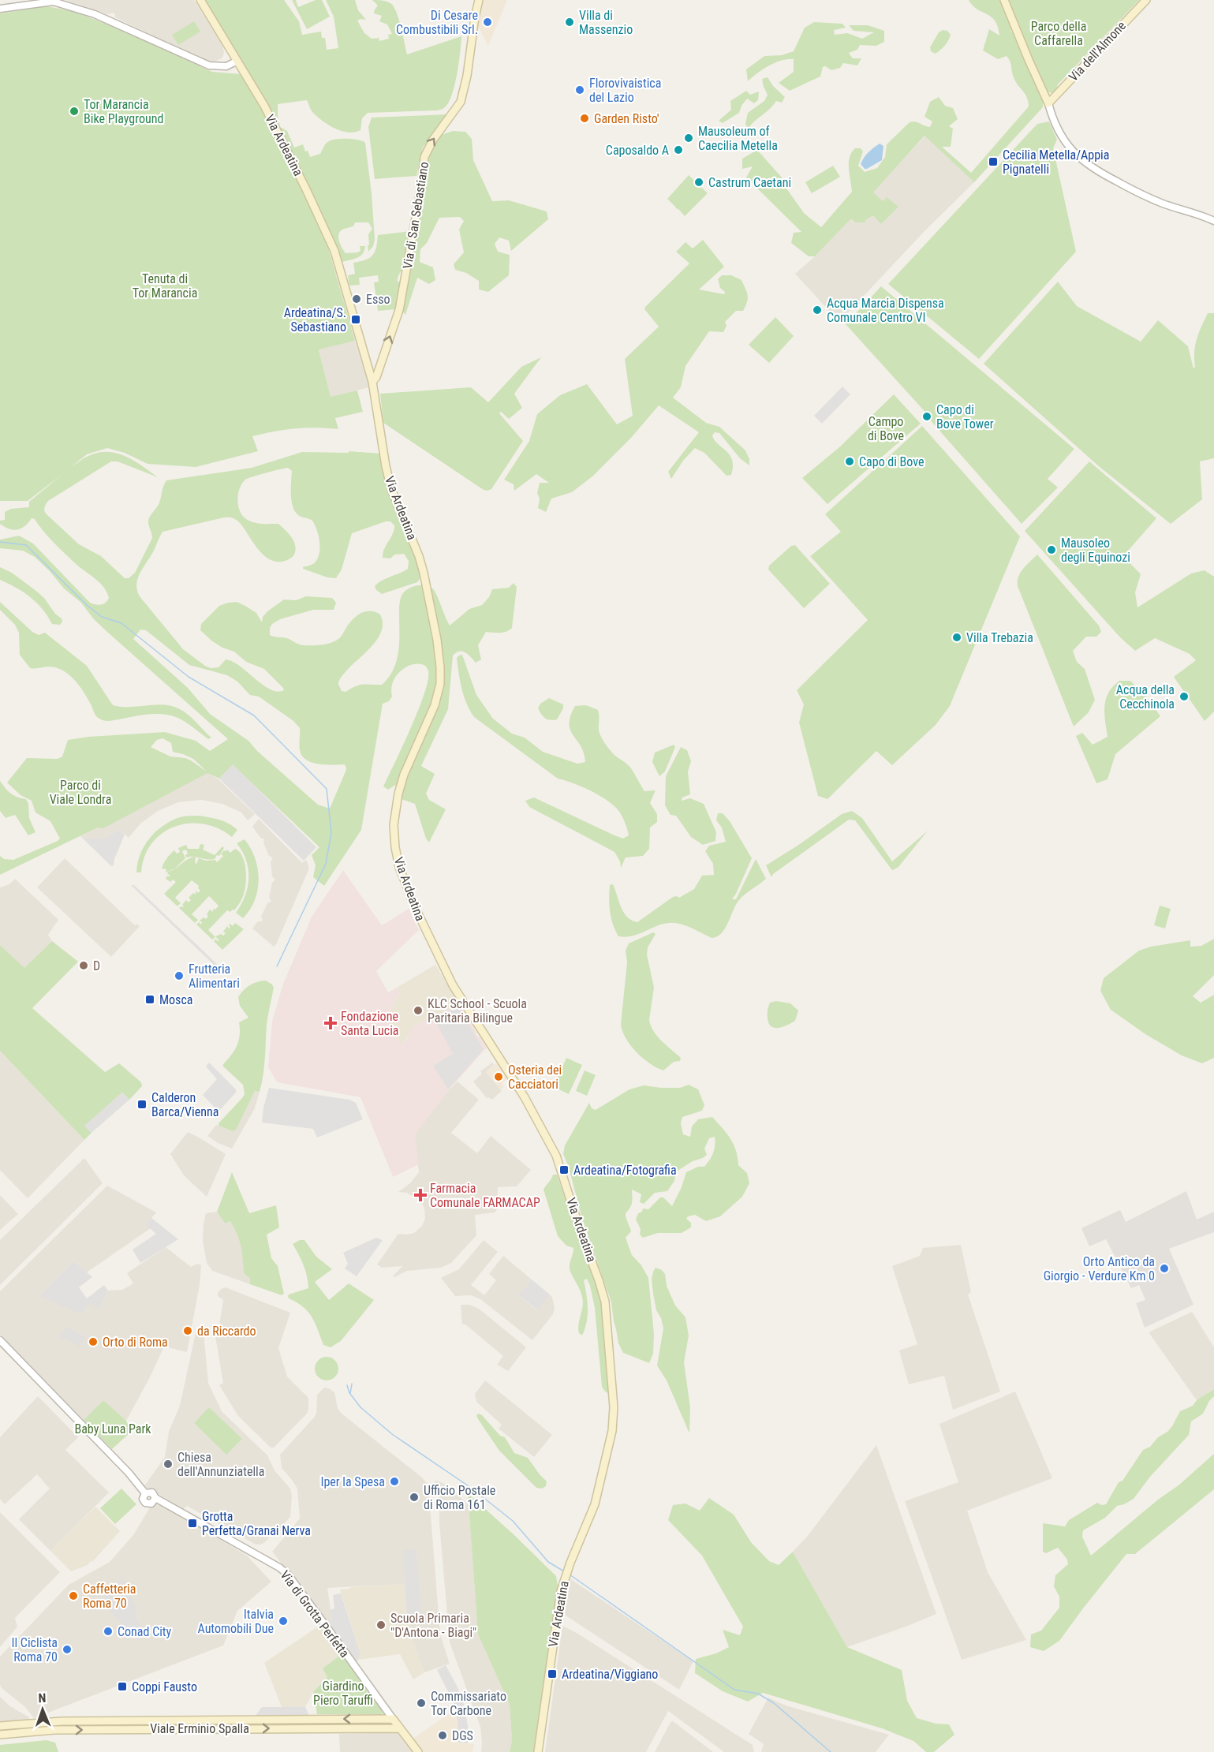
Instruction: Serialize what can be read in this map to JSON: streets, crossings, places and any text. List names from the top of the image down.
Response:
{
  "streets": {
    "main road": [
      "Via dell'Almone",
      "Via Ardeatina",
      "Via di San Sebastiano",
      "Via di Grotta Perfetta",
      "Viale Erminio Spalla"
    ]
  },
  "crossings": [
    ["Via Ardeatina", "Via di San Sebastiano"],
    ["Via di Grotta Perfetta", "Viale Erminio Spalla"]
  ],
  "one_way": ["Via di San Sebastiano"],
  "parks": [
    "Parco della Caffarella",
    "Tenuta di Tor Marancia",
    "Campo di Bove",
    "Parco di Viale Londra",
    "Baby Luna Park",
    "Giardino Piero Taruffi"
  ],
  "places": {
    "other": [
      "Di Cesare Combustibili Srl.",
      "Villa di Massenzio",
      "Florovivaistica del Lazio",
      "Tor Marancia Bike Playground",
      "Garden Risto'",
      "Mausoleum of Caecilia Metella",
      "Caposaldo A",
      "Castrum Caetani",
      "Esso",
      "Acqua Marcia Dispensa Comunale Centro VI",
      "Capo di Bove Tower",
      "Capo di Bove",
      "Mausoleo degli Equinozi",
      "Villa Trebazia",
      "Acqua della Cecchinola",
      "D",
      "Frutteria Alimentari",
      "KLC School - Scuola Paritaria Bilingue",
      "Osteria dei Cacciatori",
      "Orto Antico da Giorgio - Verdure Km 0",
      "da Riccardo",
      "Orto di Roma",
      "Chiesa dell'Annunziatella",
      "Iper la Spesa",
      "Ufficio Postale di Roma 161",
      "Caffetteria Roma 70",
      "Italvia Automobili Due",
      "Scuola Primaria \"D'Antona - Biagi\"",
      "Conad City",
      "Il Ciclista Roma 70",
      "Commissariato Tor Carbone",
      "DGS"
    ],
    "transit": [
      "Cecilia Metella/Appia Pignatelli",
      "Ardeatina/S. Sebastiano",
      "Mosca",
      "Calderon Barca/Vienna",
      "Ardeatina/Fotografia",
      "Grotta Perfetta/Granai Nerva",
      "Ardeatina/Viggiano",
      "Coppi Fausto"
    ],
    "health": ["Fondazione Santa Lucia", "Farmacia Comunale FARMACAP"]
  },
  "north": "top"
}
